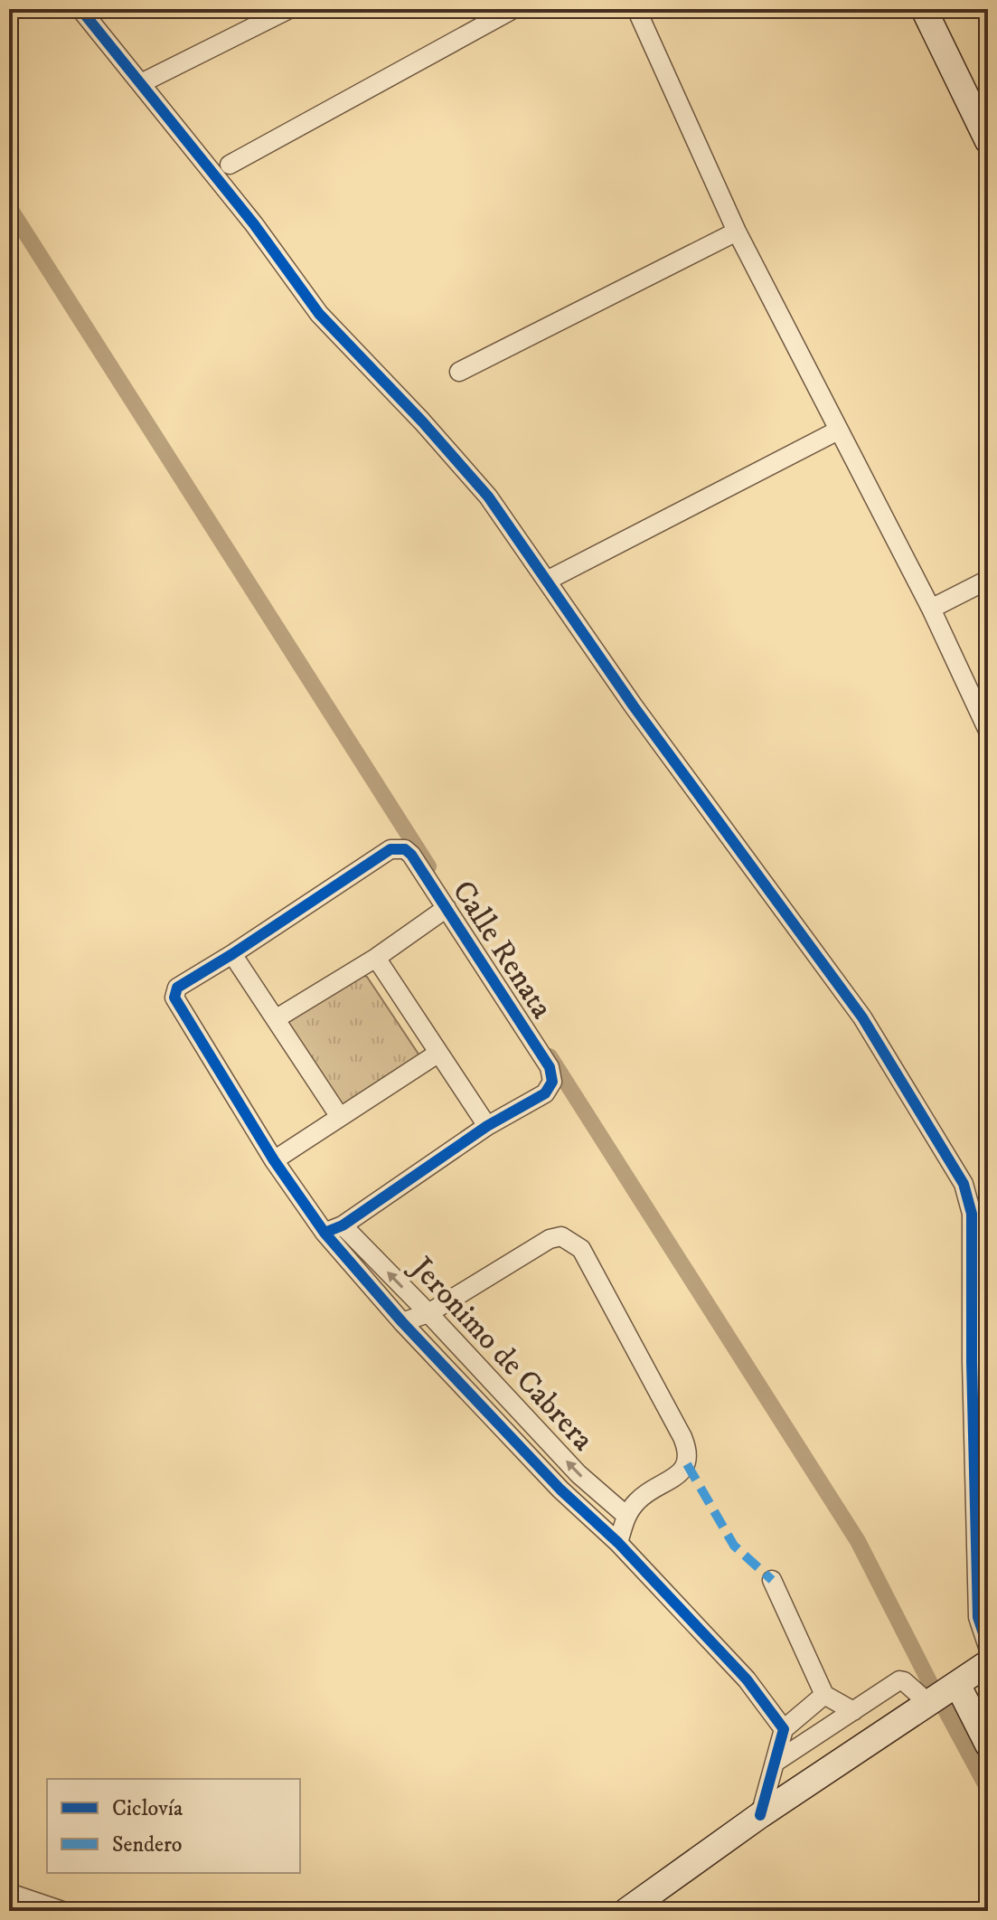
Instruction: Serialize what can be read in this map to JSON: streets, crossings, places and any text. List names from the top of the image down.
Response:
{
  "streets": {
    "street": ["Calle Renata", "Jeronimo de Cabrera"]
  },
  "legend": ["Ciclovía", "Sendero"]
}
